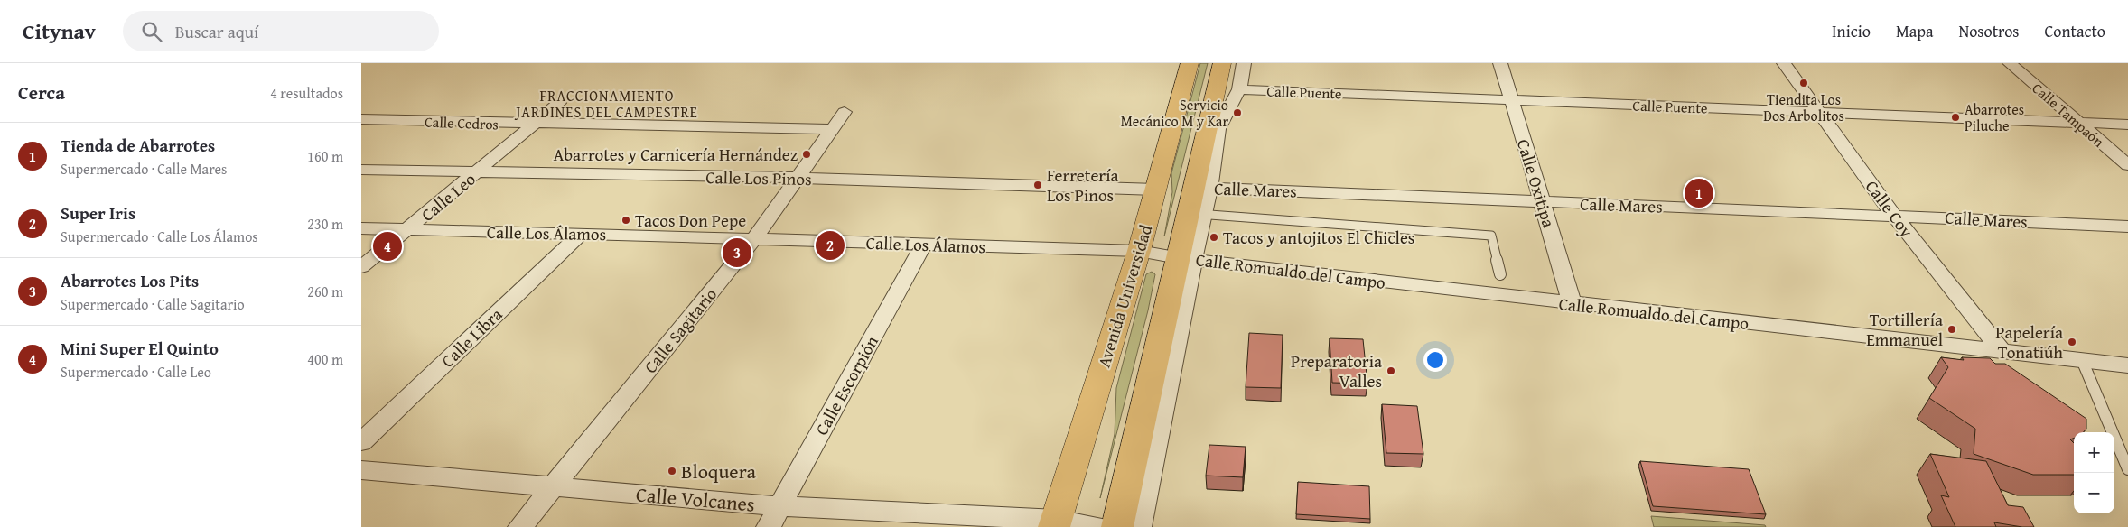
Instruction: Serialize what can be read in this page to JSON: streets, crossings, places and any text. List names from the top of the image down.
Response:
{
  "streets": {
    "main road": ["Avenida Universidad"],
    "street": [
      "Calle Puente",
      "Calle Tampaón",
      "Calle Cedros",
      "Calle Los Pinos",
      "Calle Oxitipa",
      "Calle Mares",
      "Calle Leo",
      "Calle Coy",
      "Calle Los Álamos",
      "Calle Romualdo del Campo",
      "Calle Sagitario",
      "Calle Libra",
      "Calle Escorpión",
      "Calle Volcanes"
    ]
  },
  "crossings": [
    ["Calle Puente", "Calle Tampaón"],
    ["Calle Puente", "Calle Oxitipa"],
    ["Calle Puente", "Calle Coy"],
    ["Calle Cedros", "Calle Leo"],
    ["Calle Cedros", "Calle Sagitario"],
    ["Calle Los Pinos", "Calle Leo"],
    ["Calle Los Pinos", "Avenida Universidad"],
    ["Calle Los Pinos", "Calle Sagitario"],
    ["Calle Oxitipa", "Calle Mares"],
    ["Calle Oxitipa", "Calle Romualdo del Campo"],
    ["Calle Mares", "Calle Coy"],
    ["Calle Leo", "Calle Los Álamos"],
    ["Calle Coy", "Calle Romualdo del Campo"],
    ["Calle Los Álamos", "Calle Romualdo del Campo"],
    ["Calle Los Álamos", "Avenida Universidad"],
    ["Calle Los Álamos", "Calle Sagitario"],
    ["Calle Los Álamos", "Calle Libra"],
    ["Calle Los Álamos", "Calle Escorpión"],
    ["Avenida Universidad", "Calle Volcanes"],
    ["Calle Sagitario", "Calle Volcanes"],
    ["Calle Escorpión", "Calle Volcanes"]
  ],
  "districts": ["FRACCIONAMIENTO JARDINES DEL CAMPESTRE"],
  "places": [
    "Tiendita Los Dos Arbolitos",
    "Servicio Mecánico M y Kar",
    "Abarrotes Piluche",
    "Abarrotes y Carnicería Hernández",
    "Ferretería Los Pinos",
    "Tacos Don Pepe",
    "Tacos y antojitos El Chicles",
    "Tortillería Emmanuel",
    "Papelería Tonatiúh",
    "Preparatoria Valles",
    "Bloquera"
  ],
  "page": {
    "header": "Citynav",
    "search": "Buscar aquí",
    "nav": [
      "Inicio",
      "Mapa",
      "Nosotros",
      "Contacto"
    ],
    "heading": ["Cerca", "4 resultados"],
    "list": [
      {
        "mark": "1",
        "name": "Tienda de Abarrotes",
        "note": "Supermercado · Calle Mares",
        "value": "160 m"
      },
      {
        "mark": "2",
        "name": "Super Iris",
        "note": "Supermercado · Calle Los Álamos",
        "value": "230 m"
      },
      {
        "mark": "3",
        "name": "Abarrotes Los Pits",
        "note": "Supermercado · Calle Sagitario",
        "value": "260 m"
      },
      {
        "mark": "4",
        "name": "Mini Super El Quinto",
        "note": "Supermercado · Calle Leo",
        "value": "400 m"
      }
    ],
    "pins": [
      "1",
      "2",
      "4",
      "3"
    ],
    "map_buttons": ["+", "−"]
  }
}
